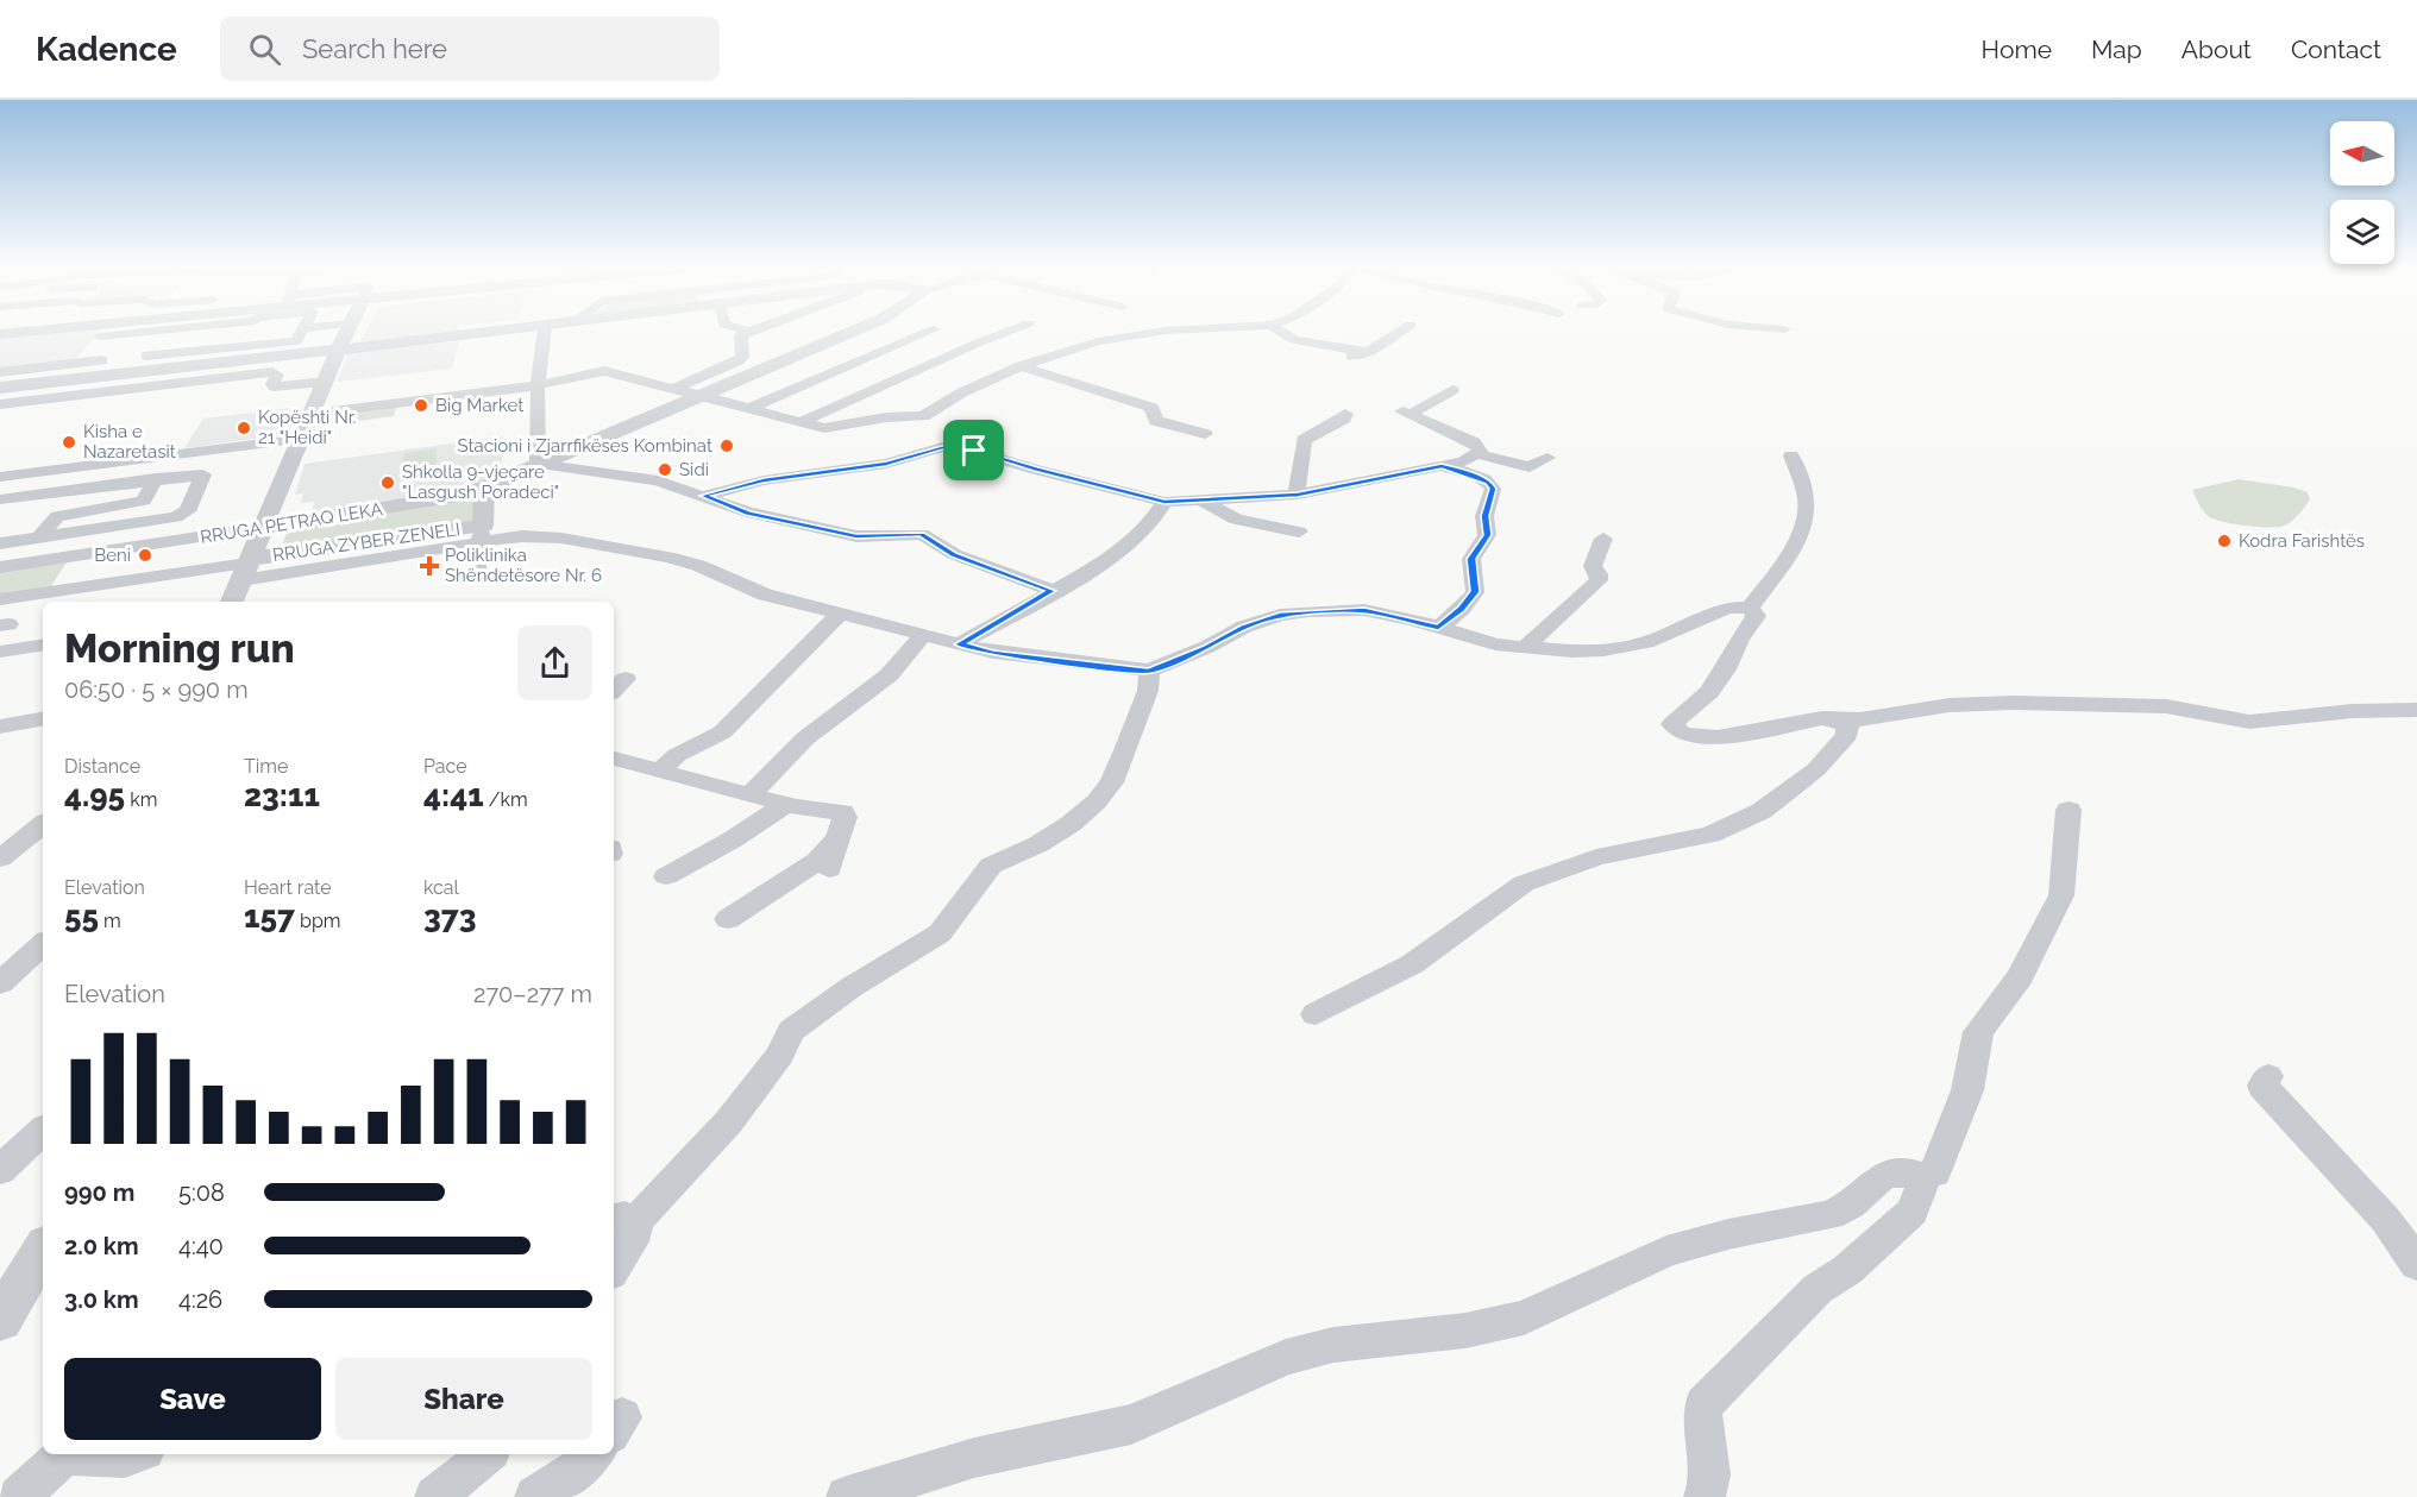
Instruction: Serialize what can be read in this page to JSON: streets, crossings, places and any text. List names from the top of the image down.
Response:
{
  "streets": {
    "street": ["RRUGA PETRAQ LEKA", "RRUGA ZYBER ZENELI"]
  },
  "places": {
    "other": [
      "Big Market",
      "Kopështi Nr. 21 \"Heidi\"",
      "Kisha e Nazaretasit",
      "Stacioni i Zjarrfikëses Kombinat",
      "Sidi",
      "Shkolla 9-vjeçare \"Lasgush Poradeci\"",
      "Kodra Farishtës",
      "Beni"
    ],
    "health": ["Poliklinika Shëndetësore Nr. 6"]
  },
  "north": "left",
  "page": {
    "header": "Kadence",
    "search": "Search here",
    "nav": [
      "Home",
      "Map",
      "About",
      "Contact"
    ],
    "heading": ["Morning run", "06:50 · 5 × 990 m"],
    "stats": [
      ["Distance", "4.95 km"],
      ["Time", "23:11"],
      ["Pace", "4:41 /km"],
      ["Elevation", "55 m"],
      ["Heart rate", "157 bpm"],
      ["kcal", "373"]
    ],
    "chart": ["Elevation", "270–277 m"],
    "list": [
      {
        "name": "990 m",
        "note": "5:08"
      },
      {
        "name": "2.0 km",
        "note": "4:40"
      },
      {
        "name": "3.0 km",
        "note": "4:26"
      }
    ],
    "buttons": ["Save", "Share"]
  }
}
